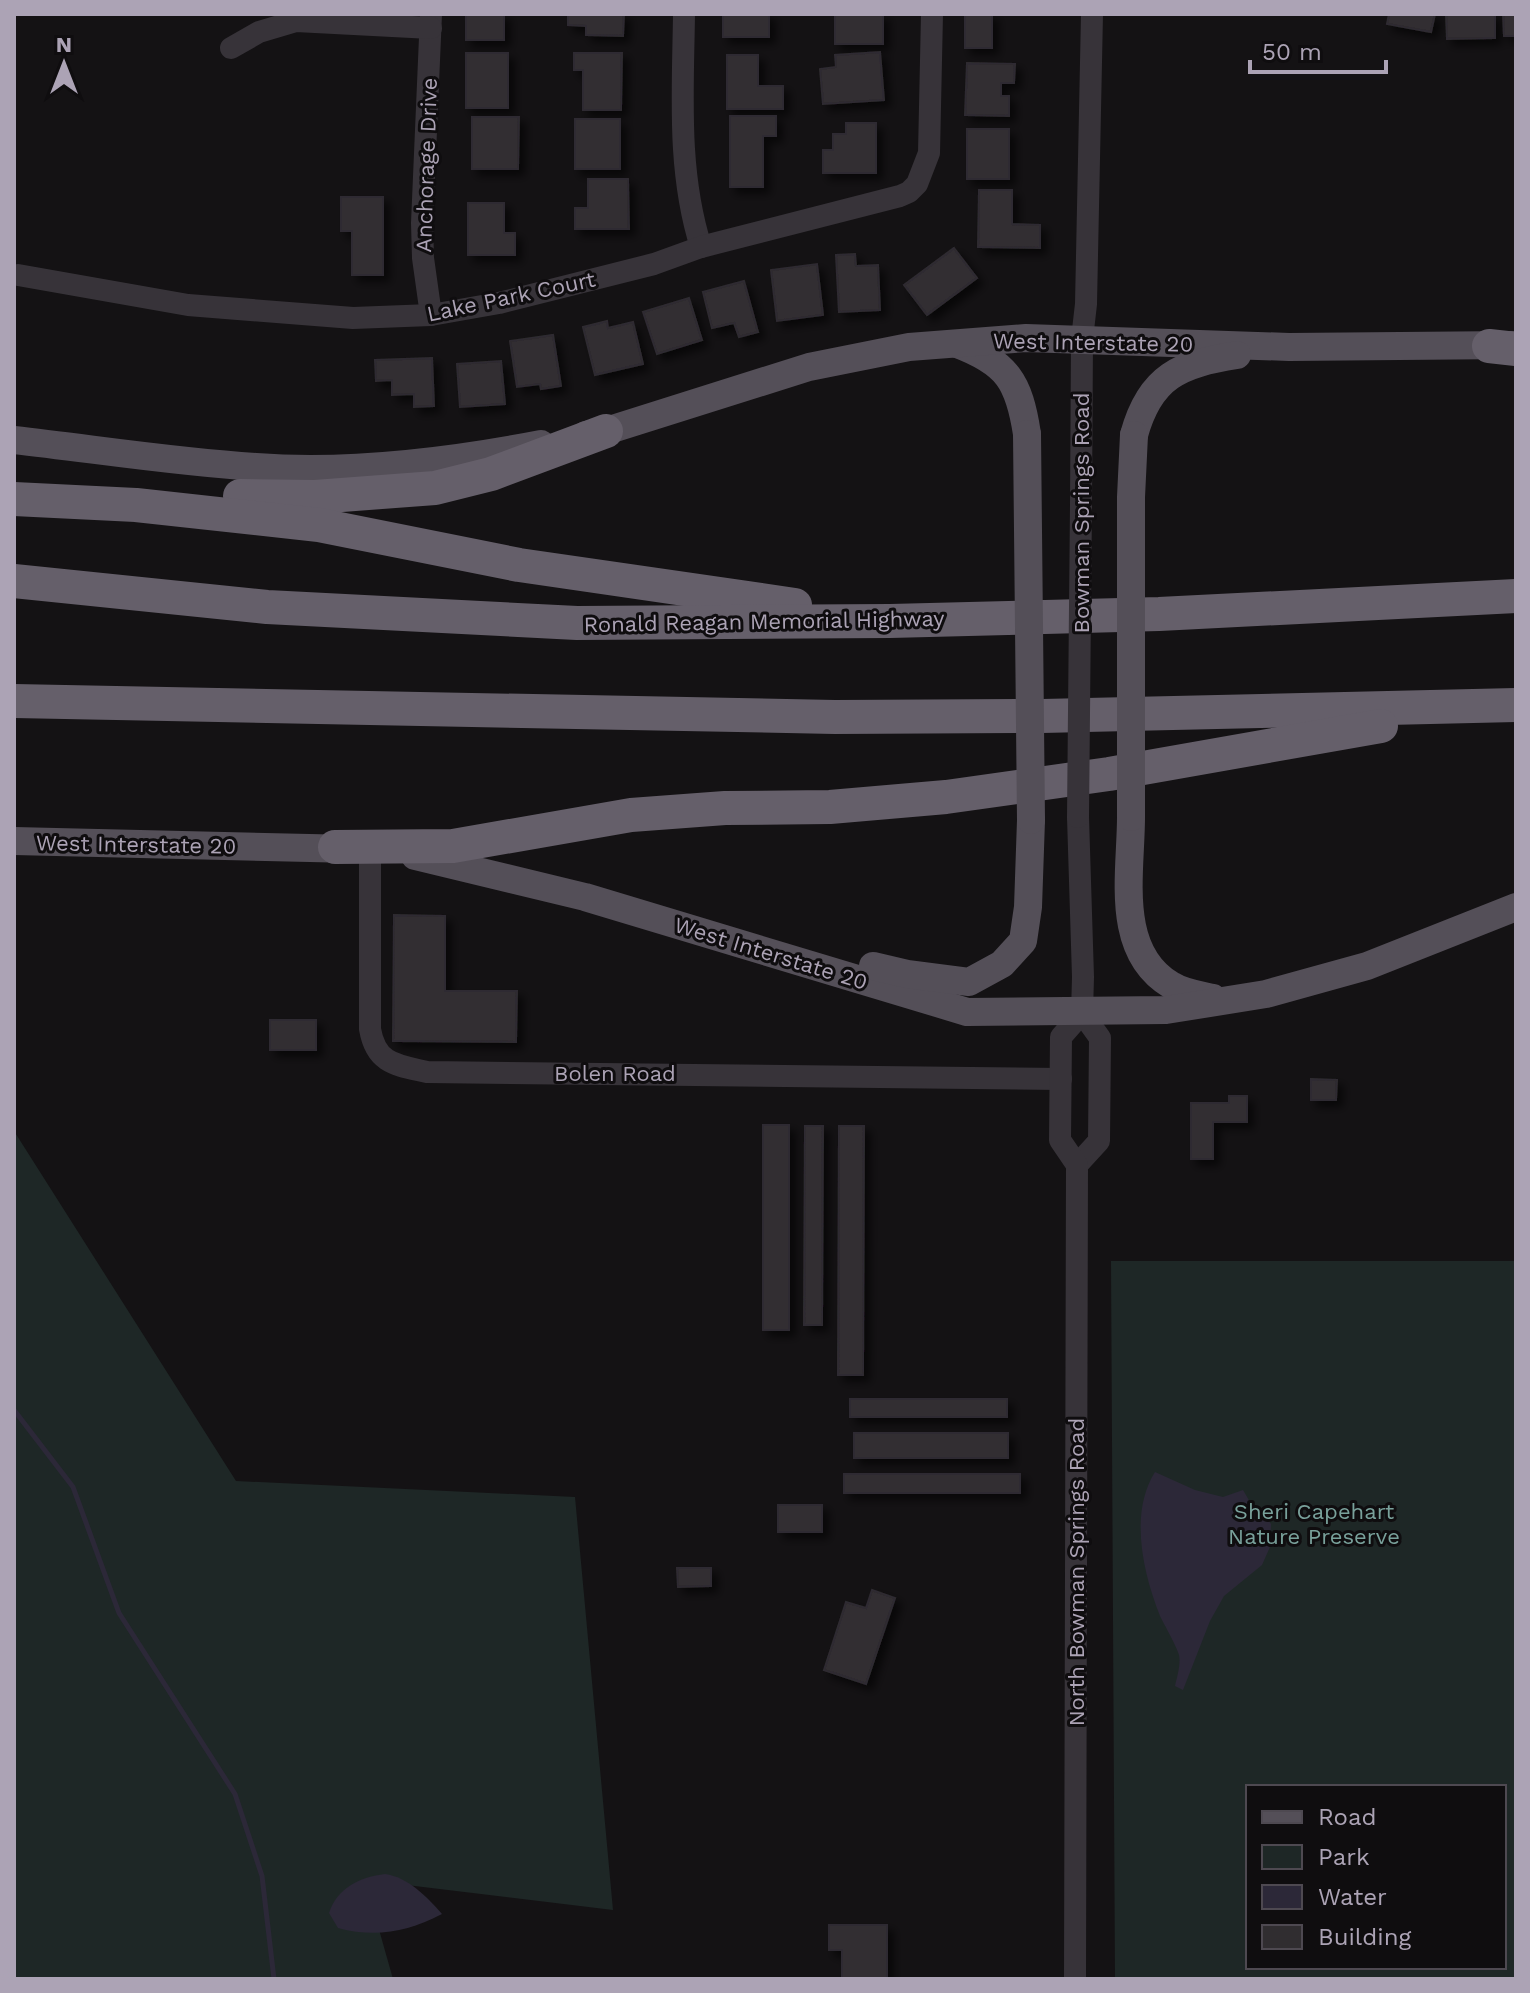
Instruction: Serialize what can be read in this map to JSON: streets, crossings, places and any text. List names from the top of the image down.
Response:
{
  "streets": {
    "highway": ["Ronald Reagan Memorial Highway"],
    "main road": ["West Interstate 20"],
    "street": [
      "Anchorage Drive",
      "Lake Park Court",
      "Bowman Springs Road",
      "Bolen Road",
      "North Bowman Springs Road"
    ]
  },
  "crossings": [
    ["Anchorage Drive", "Lake Park Court"],
    ["West Interstate 20", "Bowman Springs Road"],
    ["West Interstate 20", "Bolen Road"],
    ["West Interstate 20", "North Bowman Springs Road"],
    ["Bowman Springs Road", "North Bowman Springs Road"],
    ["Bolen Road", "North Bowman Springs Road"]
  ],
  "parks": ["Sheri Capehart Nature Preserve"],
  "legend": [
    "Road",
    "Park",
    "Water",
    "Building"
  ],
  "scale_bar": "50 m",
  "north": "top"
}
